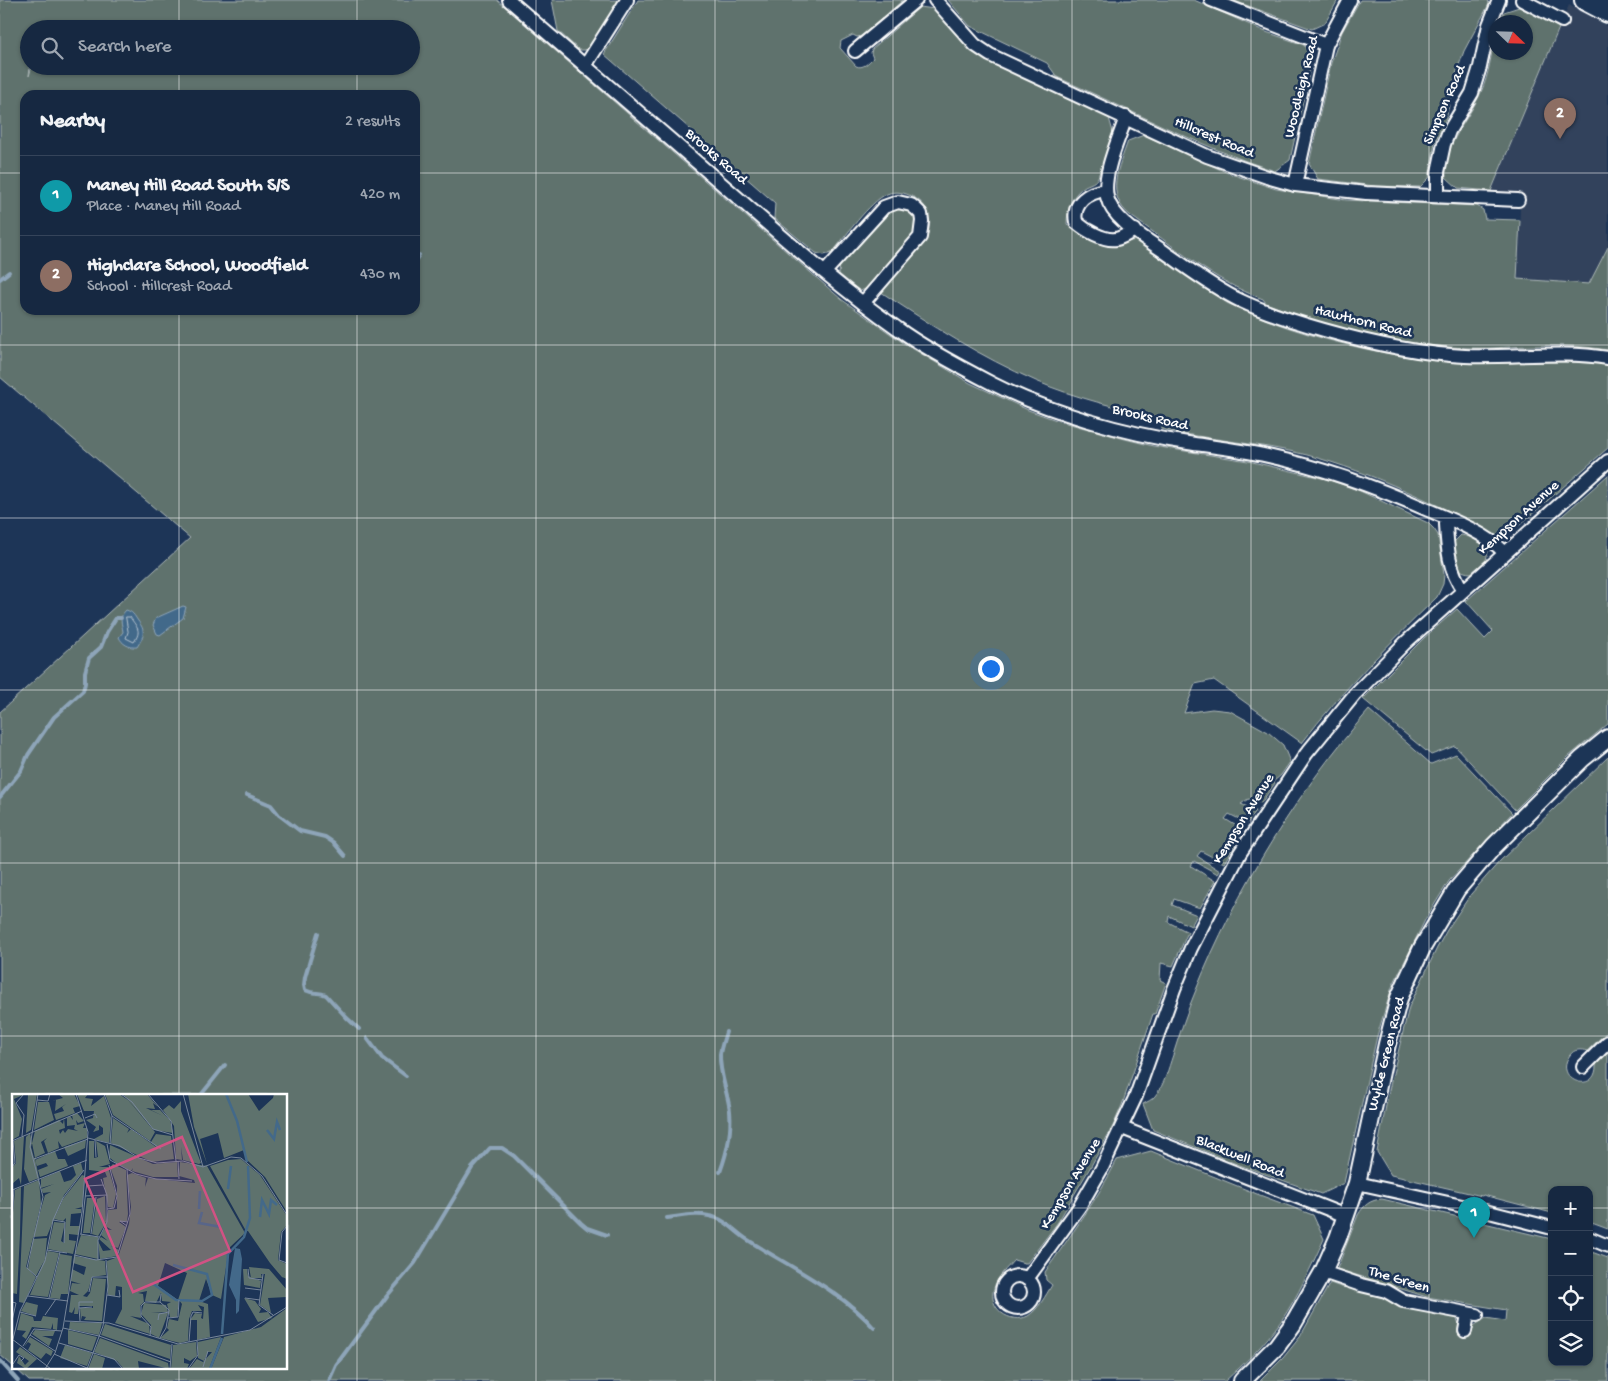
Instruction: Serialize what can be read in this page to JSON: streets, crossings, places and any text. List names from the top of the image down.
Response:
{
  "streets": {
    "street": [
      "Woodleigh Road",
      "Simpson Road",
      "Hillcrest Road",
      "Brooks Road",
      "Hawthorn Road",
      "Kempson Avenue",
      "Wylde Green Road",
      "Blackwell Road",
      "The Green"
    ]
  },
  "crossings": [
    ["Woodleigh Road", "Hillcrest Road"],
    ["Simpson Road", "Hillcrest Road"],
    ["Brooks Road", "Kempson Avenue"],
    ["Kempson Avenue", "Blackwell Road"],
    ["Wylde Green Road", "Blackwell Road"],
    ["Wylde Green Road", "The Green"]
  ],
  "north": "bottom right",
  "page": {
    "search": "Search here",
    "heading": ["Nearby", "2 results"],
    "pins": ["2", "1"],
    "list": [
      {
        "mark": "1",
        "name": "Maney Hill Road South S/S",
        "note": "Place · Maney Hill Road",
        "value": "420 m"
      },
      {
        "mark": "2",
        "name": "Highclare School, Woodfield",
        "note": "School · Hillcrest Road",
        "value": "430 m"
      }
    ],
    "map_buttons": ["+", "−"]
  }
}
